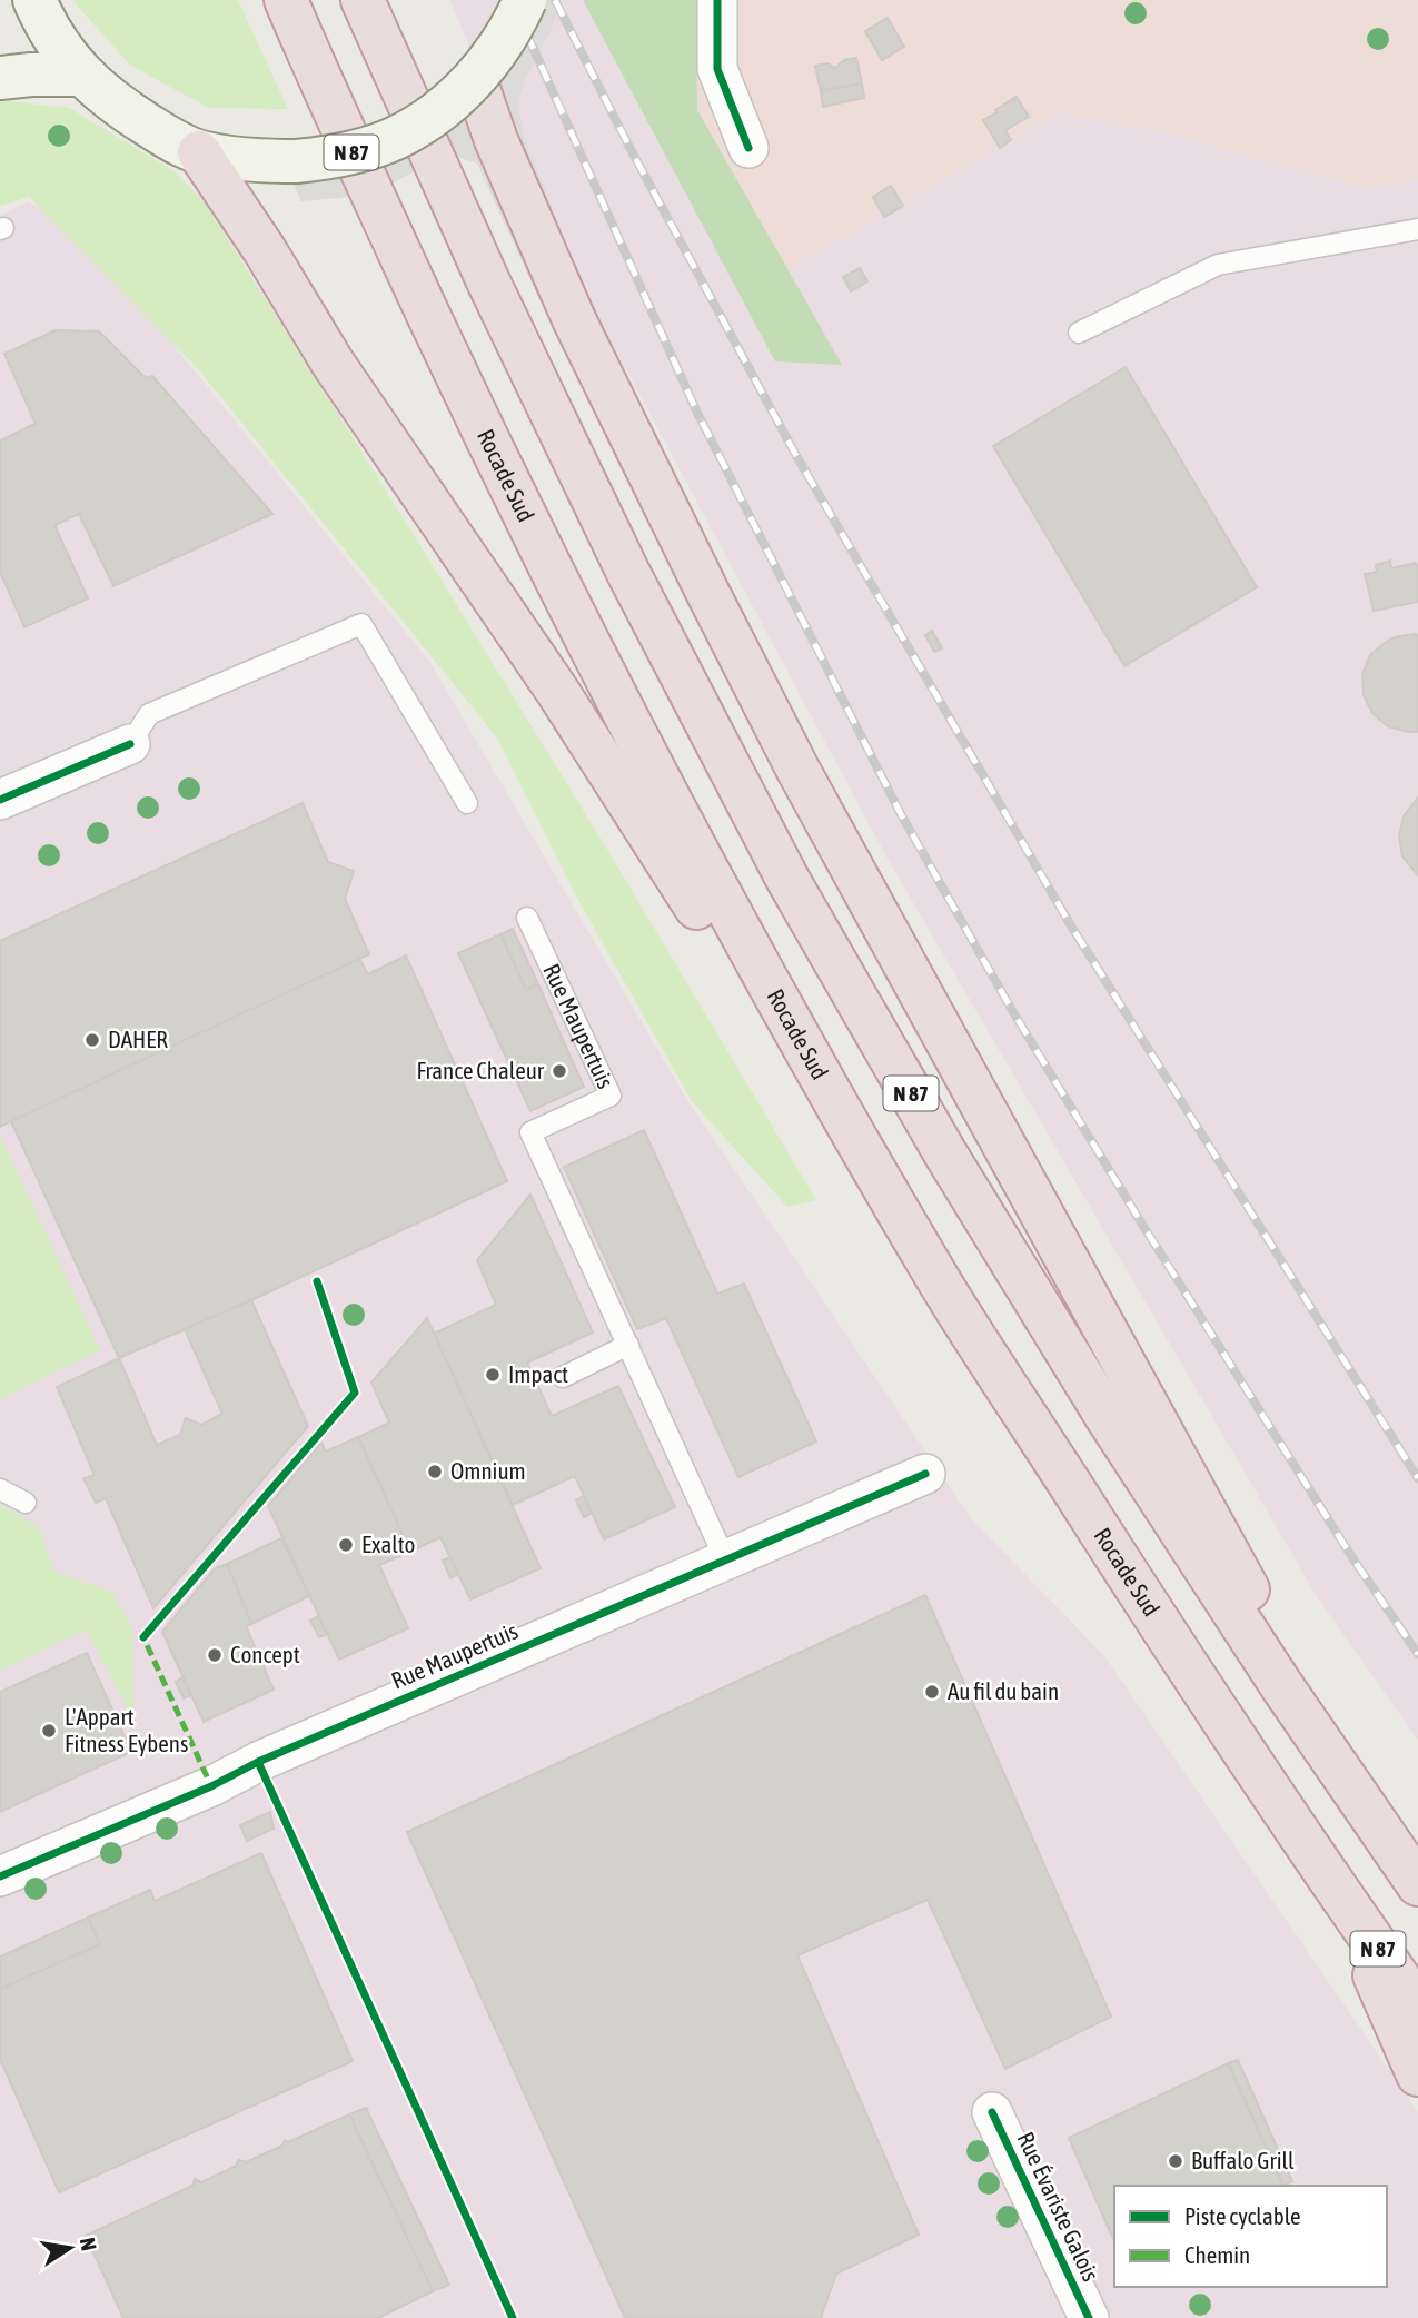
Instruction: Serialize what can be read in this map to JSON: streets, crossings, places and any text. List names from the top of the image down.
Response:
{
  "streets": {
    "highway": ["N 87", "Rocade Sud"],
    "street": ["Rue Maupertuis", "Rue Évariste Galois"]
  },
  "places": [
    "DAHER",
    "France Chaleur",
    "Impact",
    "Omnium",
    "Exalto",
    "Concept",
    "Au fil du bain",
    "L'Appart Fitness Eybens",
    "Buffalo Grill"
  ],
  "legend": ["Piste cyclable", "Chemin"],
  "north": "right"
}
